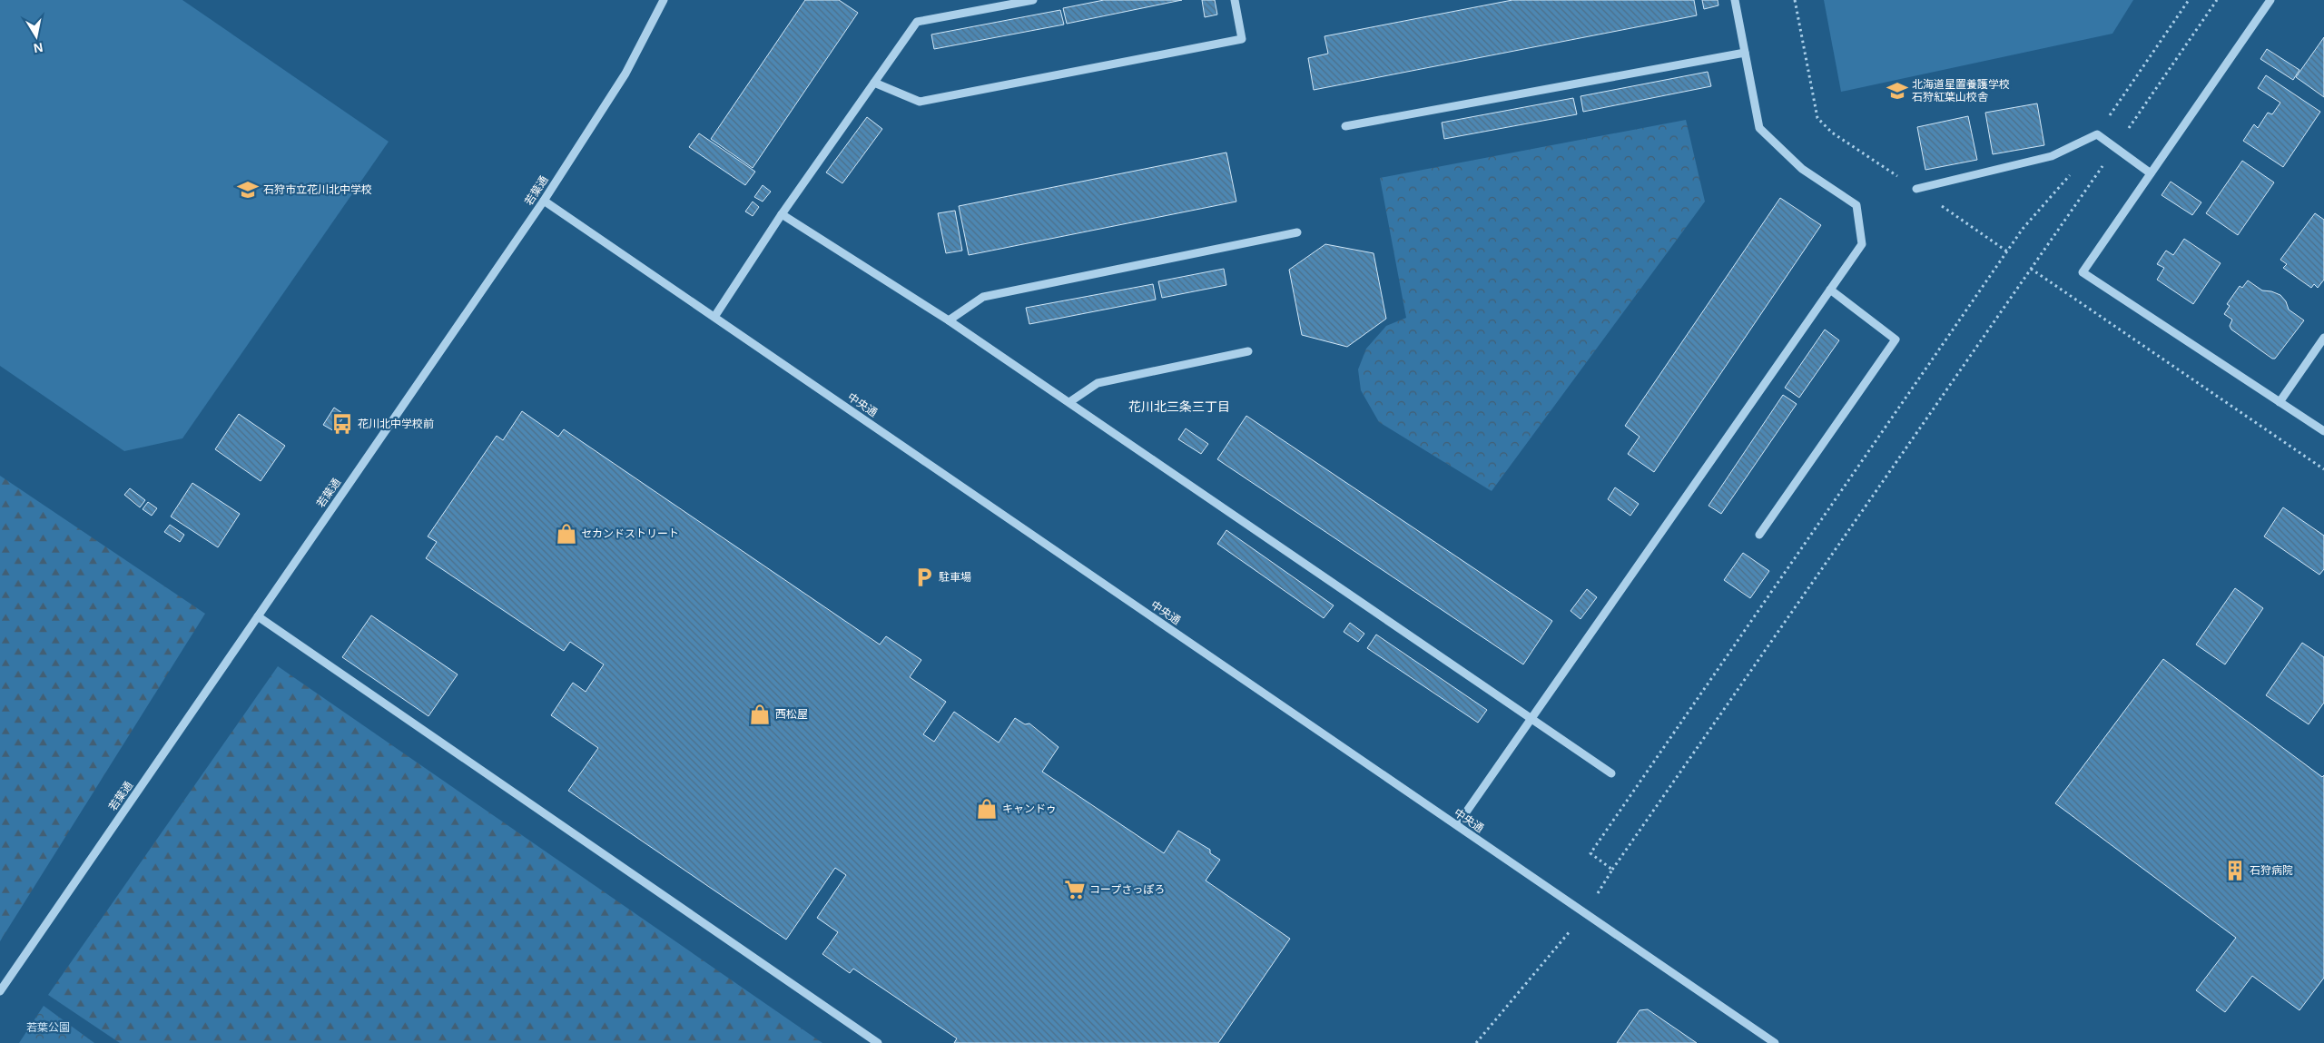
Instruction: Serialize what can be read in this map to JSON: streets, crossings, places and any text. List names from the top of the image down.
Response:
{
  "streets": {
    "street": ["若葉通", "中央通"]
  },
  "crossings": [
    ["若葉通", "中央通"]
  ],
  "districts": ["花川北三条三丁目"],
  "parks": ["若葉公園"],
  "places": {
    "school or university": ["北海道星置養護学校 石狩紅葉山校舎", "石狩市立花川北中学校"],
    "bus stop": ["花川北中学校前"],
    "shop": ["セカンドストリート", "西松屋", "キャンドゥ"],
    "parking": ["駐車場"],
    "building": ["石狩病院"],
    "supermarket": ["コープさっぽろ"]
  },
  "north": "bottom"
}
